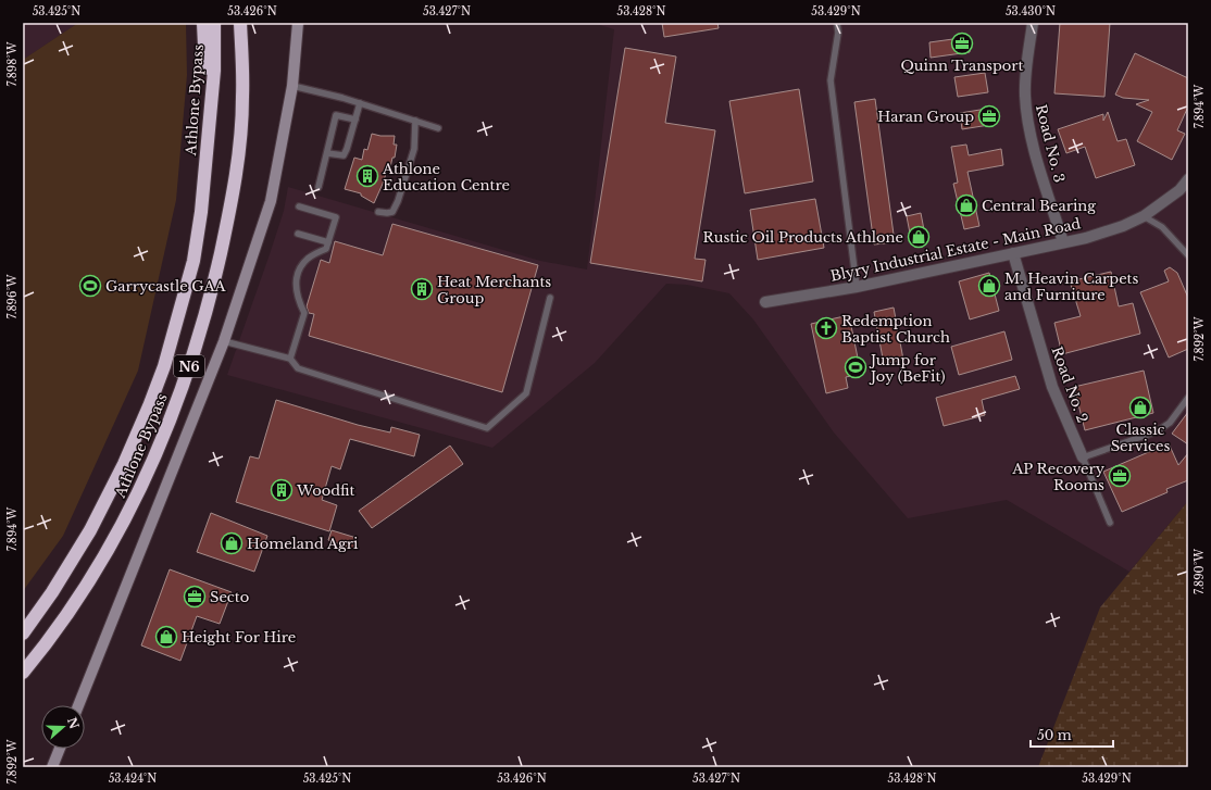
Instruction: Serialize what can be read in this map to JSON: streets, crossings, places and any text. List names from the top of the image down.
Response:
{
  "streets": {
    "highway": ["Athlone Bypass", "N6"],
    "street": ["Road No. 3", "Blyry Industrial Estate - Main Road", "Road No. 2"]
  },
  "crossings": [
    ["Athlone Bypass", "N6"],
    ["Road No. 3", "Blyry Industrial Estate - Main Road"],
    ["Blyry Industrial Estate - Main Road", "Road No. 2"]
  ],
  "places": {
    "office": [
      "Quinn Transport",
      "Haran Group",
      "AP Recovery Rooms",
      "Secto"
    ],
    "building": ["Athlone Education Centre", "Heat Merchants Group", "Woodfit"],
    "shop": [
      "Central Bearing",
      "Rustic Oil Products Athlone",
      "M. Heavin Carpets and Furniture",
      "Classic Services",
      "Homeland Agri",
      "Height For Hire"
    ],
    "sports": ["Garrycastle GAA", "Jump for Joy (BeFit)"],
    "church": ["Redemption Baptist Church"]
  },
  "scale_bar": "50 m",
  "north": "right",
  "coordinates": [
    "53.425°N",
    "53.426°N",
    "53.427°N",
    "53.428°N",
    "53.429°N",
    "53.430°N",
    "7.898°W",
    "7.894°W",
    "7.896°W",
    "7.892°W",
    "7.890°W",
    "53.424°N"
  ]
}
